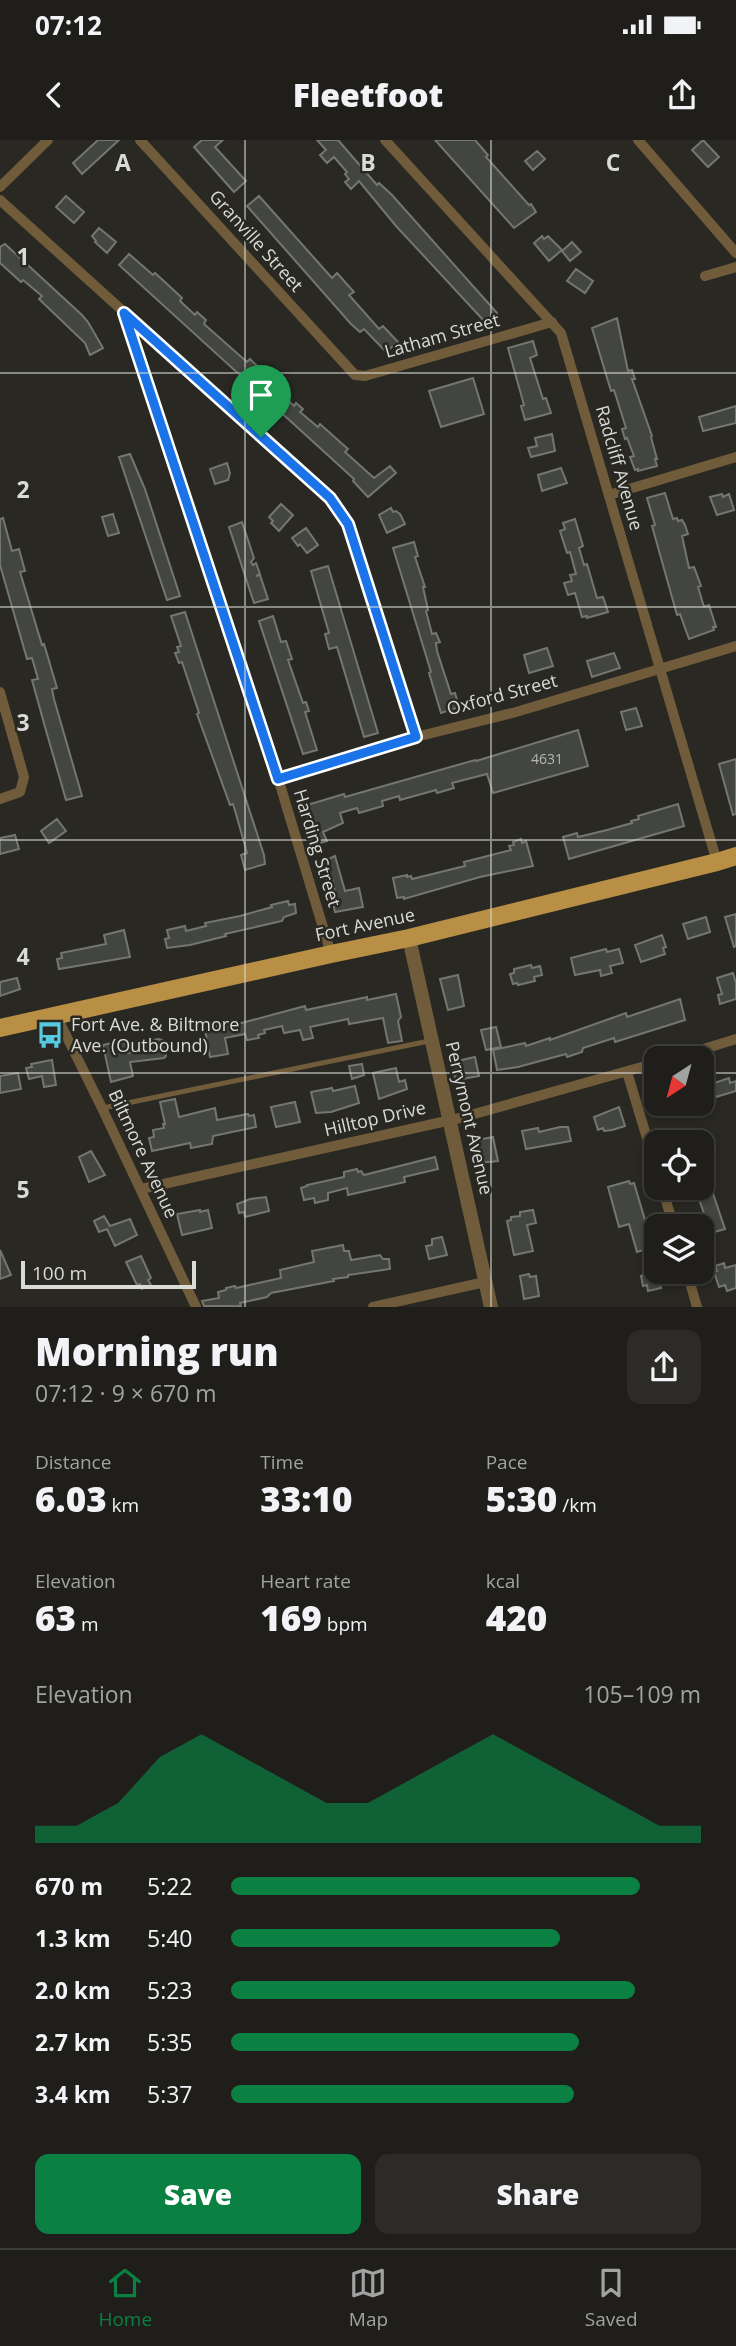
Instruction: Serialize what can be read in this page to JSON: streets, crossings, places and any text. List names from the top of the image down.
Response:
{
  "streets": {
    "main road": ["Fort Avenue"],
    "street": [
      "Granville Street",
      "Latham Street",
      "Radcliff Avenue",
      "Oxford Street",
      "Harding Street",
      "Perrymont Avenue",
      "Hilltop Drive",
      "Biltmore Avenue"
    ]
  },
  "crossings": [
    ["Granville Street", "Latham Street"],
    ["Latham Street", "Radcliff Avenue"],
    ["Radcliff Avenue", "Oxford Street"],
    ["Radcliff Avenue", "Fort Avenue"],
    ["Oxford Street", "Harding Street"],
    ["Harding Street", "Fort Avenue"],
    ["Fort Avenue", "Perrymont Avenue"],
    ["Fort Avenue", "Biltmore Avenue"],
    ["Perrymont Avenue", "Hilltop Drive"],
    ["Hilltop Drive", "Biltmore Avenue"]
  ],
  "places": {
    "bus stop": ["Fort Ave. & Biltmore Ave. (Outbound)"]
  },
  "house_numbers": ["4631"],
  "scale_bar": "100 m",
  "north": "bottom left",
  "page": {
    "status": "07:12",
    "header": "Fleetfoot",
    "scale": "100 m",
    "heading": ["Morning run", "07:12 · 9 × 670 m"],
    "stats": [
      ["Distance", "6.03 km"],
      ["Time", "33:10"],
      ["Pace", "5:30 /km"],
      ["Elevation", "63 m"],
      ["Heart rate", "169 bpm"],
      ["kcal", "420"]
    ],
    "chart": ["Elevation", "105–109 m"],
    "list": [
      {
        "name": "670 m",
        "note": "5:22"
      },
      {
        "name": "1.3 km",
        "note": "5:40"
      },
      {
        "name": "2.0 km",
        "note": "5:23"
      },
      {
        "name": "2.7 km",
        "note": "5:35"
      },
      {
        "name": "3.4 km",
        "note": "5:37"
      }
    ],
    "buttons": ["Save", "Share"],
    "tabs": ["Home", "Map", "Saved"]
  },
  "grid": {
    "columns": ["A", "B", "C"],
    "rows": [
      "1",
      "2",
      "3",
      "4",
      "5"
    ]
  }
}
